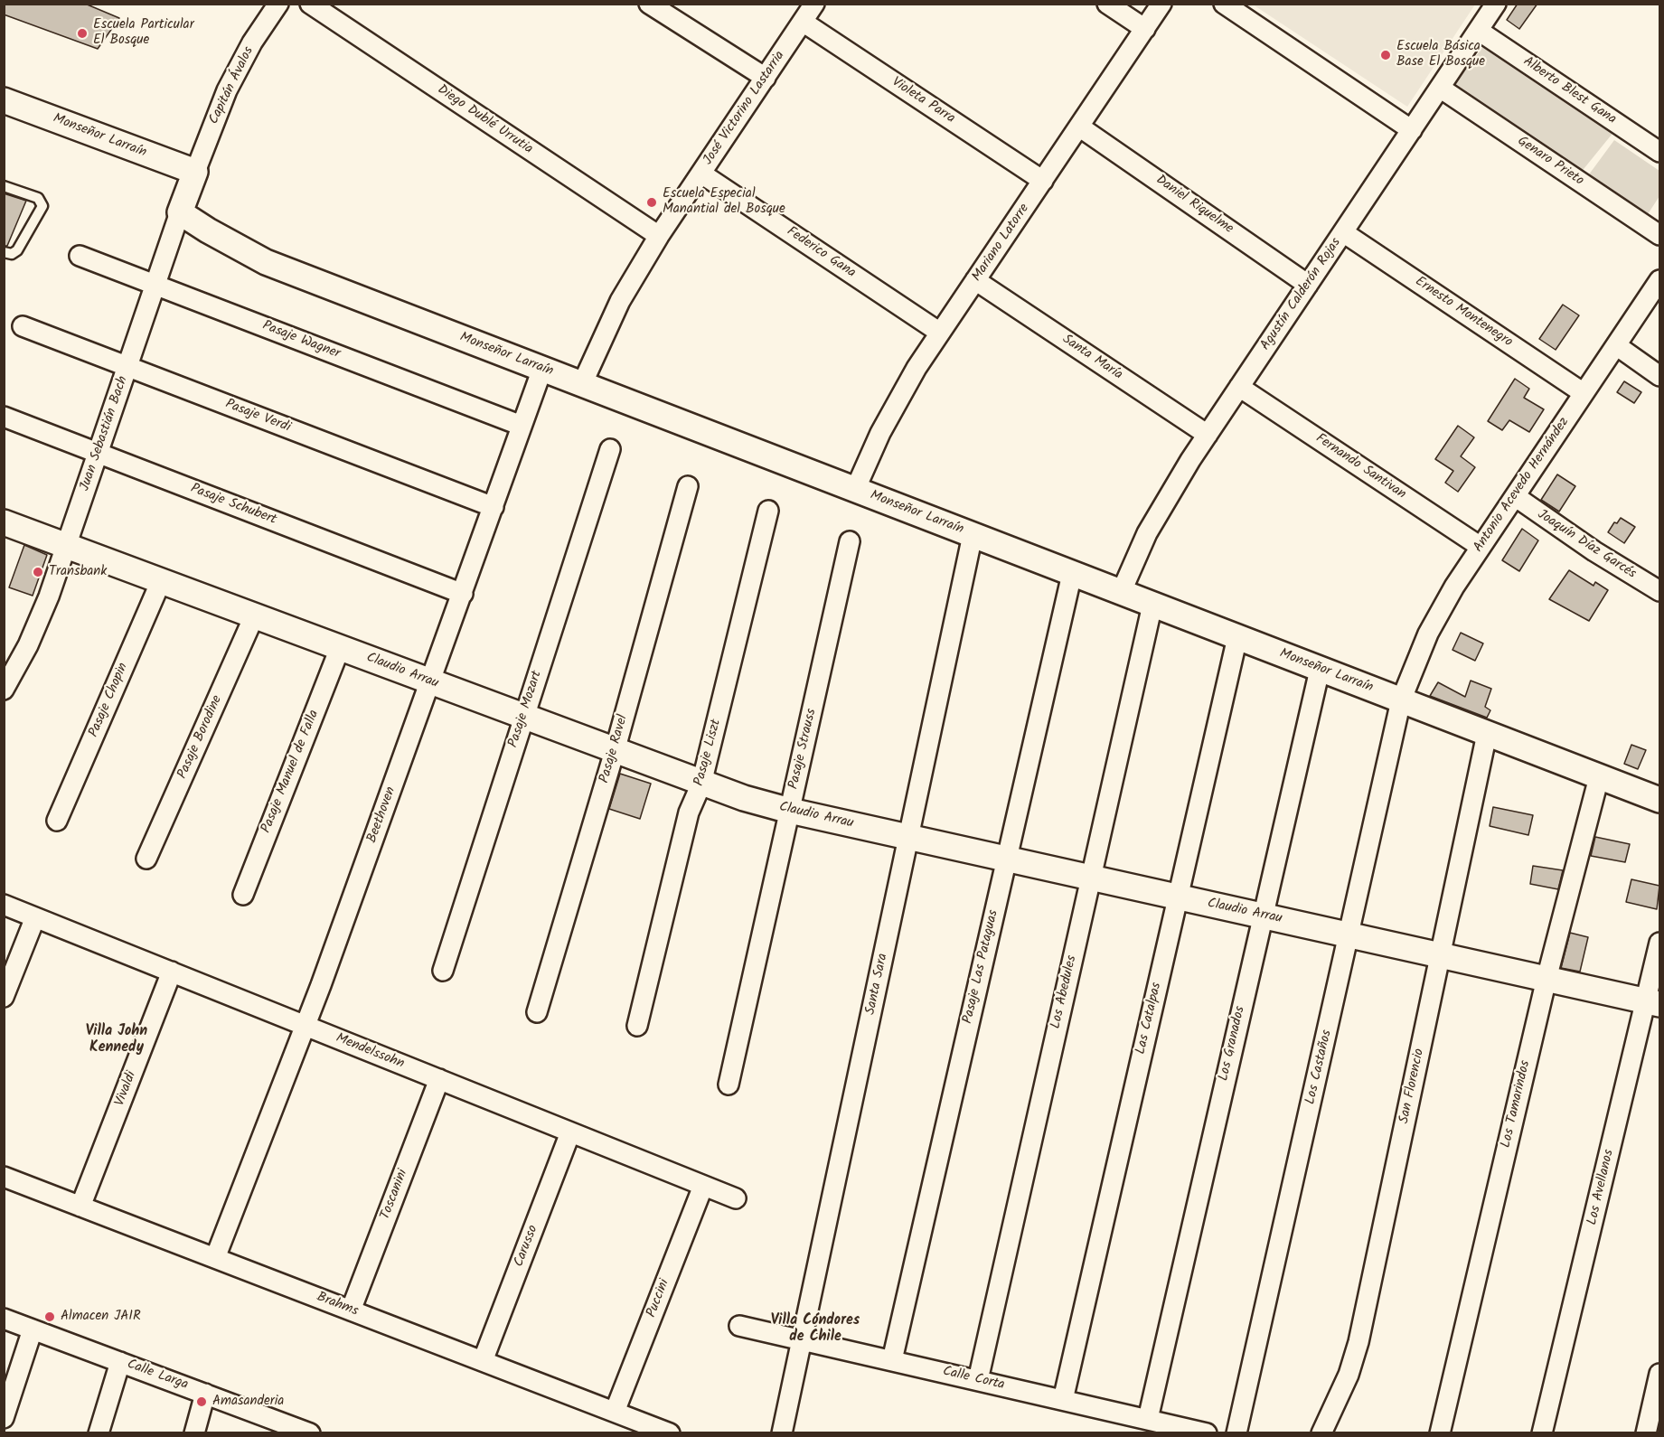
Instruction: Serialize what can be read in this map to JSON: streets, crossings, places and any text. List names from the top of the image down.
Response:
{
  "streets": {
    "street": [
      "Capitán Ávalos",
      "Alberto Blest Gana",
      "Violeta Parra",
      "José Victorino Lastarria",
      "Diego Dublé Urrutia",
      "Monseñor Larraín",
      "Genaro Prieto",
      "Daniel Riquelme",
      "Mariano Latorre",
      "Federico Gana",
      "Agustín Calderón Rojas",
      "Ernesto Montenegro",
      "Pasaje Wagner",
      "Santa María",
      "Pasaje Verdi",
      "Juan Sebastián Bach",
      "Fernando Santivan",
      "Antonio Acevedo Hernández",
      "Pasaje Schubert",
      "Joaquín Díaz Garcés",
      "Claudio Arrau",
      "Pasaje Chopin",
      "Pasaje Mozart",
      "Pasaje Borodine",
      "Pasaje Ravel",
      "Pasaje Strauss",
      "Pasaje Liszt",
      "Pasaje Manuel de Falla",
      "Beethoven",
      "Pasaje Las Pataguas",
      "Santa Sara",
      "Los Abedules",
      "Las Catalpas",
      "Los Granados",
      "Mendelssohn",
      "Los Castaños",
      "San Florencio",
      "Vivaldi",
      "Los Tamarindos",
      "Los Avellanos",
      "Toscanini",
      "Carusso",
      "Puccini",
      "Brahms",
      "Calle Larga",
      "Calle Corta"
    ]
  },
  "crossings": [
    ["Capitán Ávalos", "Monseñor Larraín"],
    ["Capitán Ávalos", "Juan Sebastián Bach"],
    ["Alberto Blest Gana", "Agustín Calderón Rojas"],
    ["Violeta Parra", "José Victorino Lastarria"],
    ["Violeta Parra", "Mariano Latorre"],
    ["José Victorino Lastarria", "Diego Dublé Urrutia"],
    ["José Victorino Lastarria", "Monseñor Larraín"],
    ["José Victorino Lastarria", "Federico Gana"],
    ["Monseñor Larraín", "Mariano Latorre"],
    ["Monseñor Larraín", "Agustín Calderón Rojas"],
    ["Monseñor Larraín", "Juan Sebastián Bach"],
    ["Monseñor Larraín", "Antonio Acevedo Hernández"],
    ["Monseñor Larraín", "Beethoven"],
    ["Monseñor Larraín", "Pasaje Las Pataguas"],
    ["Monseñor Larraín", "Santa Sara"],
    ["Monseñor Larraín", "Los Abedules"],
    ["Monseñor Larraín", "Las Catalpas"],
    ["Monseñor Larraín", "Los Granados"],
    ["Monseñor Larraín", "Los Castaños"],
    ["Monseñor Larraín", "San Florencio"],
    ["Monseñor Larraín", "Los Tamarindos"],
    ["Genaro Prieto", "Agustín Calderón Rojas"],
    ["Daniel Riquelme", "Mariano Latorre"],
    ["Daniel Riquelme", "Agustín Calderón Rojas"],
    ["Mariano Latorre", "Federico Gana"],
    ["Mariano Latorre", "Santa María"],
    ["Agustín Calderón Rojas", "Ernesto Montenegro"],
    ["Agustín Calderón Rojas", "Santa María"],
    ["Agustín Calderón Rojas", "Fernando Santivan"],
    ["Ernesto Montenegro", "Antonio Acevedo Hernández"],
    ["Pasaje Wagner", "Juan Sebastián Bach"],
    ["Pasaje Wagner", "Beethoven"],
    ["Pasaje Verdi", "Juan Sebastián Bach"],
    ["Pasaje Verdi", "Beethoven"],
    ["Juan Sebastián Bach", "Pasaje Schubert"],
    ["Juan Sebastián Bach", "Claudio Arrau"],
    ["Fernando Santivan", "Antonio Acevedo Hernández"],
    ["Antonio Acevedo Hernández", "Joaquín Díaz Garcés"],
    ["Antonio Acevedo Hernández", "Los Castaños"],
    ["Pasaje Schubert", "Beethoven"],
    ["Claudio Arrau", "Pasaje Chopin"],
    ["Claudio Arrau", "Pasaje Mozart"],
    ["Claudio Arrau", "Pasaje Borodine"],
    ["Claudio Arrau", "Pasaje Ravel"],
    ["Claudio Arrau", "Pasaje Strauss"],
    ["Claudio Arrau", "Pasaje Liszt"],
    ["Claudio Arrau", "Pasaje Manuel de Falla"],
    ["Claudio Arrau", "Beethoven"],
    ["Claudio Arrau", "Pasaje Las Pataguas"],
    ["Claudio Arrau", "Santa Sara"],
    ["Claudio Arrau", "Los Abedules"],
    ["Claudio Arrau", "Las Catalpas"],
    ["Claudio Arrau", "Los Granados"],
    ["Claudio Arrau", "Los Castaños"],
    ["Claudio Arrau", "San Florencio"],
    ["Claudio Arrau", "Los Tamarindos"],
    ["Claudio Arrau", "Los Avellanos"],
    ["Beethoven", "Mendelssohn"],
    ["Beethoven", "Brahms"],
    ["Pasaje Las Pataguas", "Calle Corta"],
    ["Santa Sara", "Calle Corta"],
    ["Los Abedules", "Calle Corta"],
    ["Las Catalpas", "Calle Corta"],
    ["Los Granados", "Calle Corta"],
    ["Mendelssohn", "Vivaldi"],
    ["Mendelssohn", "Toscanini"],
    ["Mendelssohn", "Carusso"],
    ["Mendelssohn", "Puccini"],
    ["Vivaldi", "Brahms"],
    ["Toscanini", "Brahms"],
    ["Carusso", "Brahms"],
    ["Puccini", "Brahms"]
  ],
  "districts": ["Villa John Kennedy", "Villa Cóndores de Chile"],
  "places": [
    "Escuela Particular El Bosque",
    "Escuela Básica Base El Bosque",
    "Escuela Especial Manantial del Bosque",
    "Transbank",
    "Almacen JAIR",
    "Amasanderia"
  ]
}
